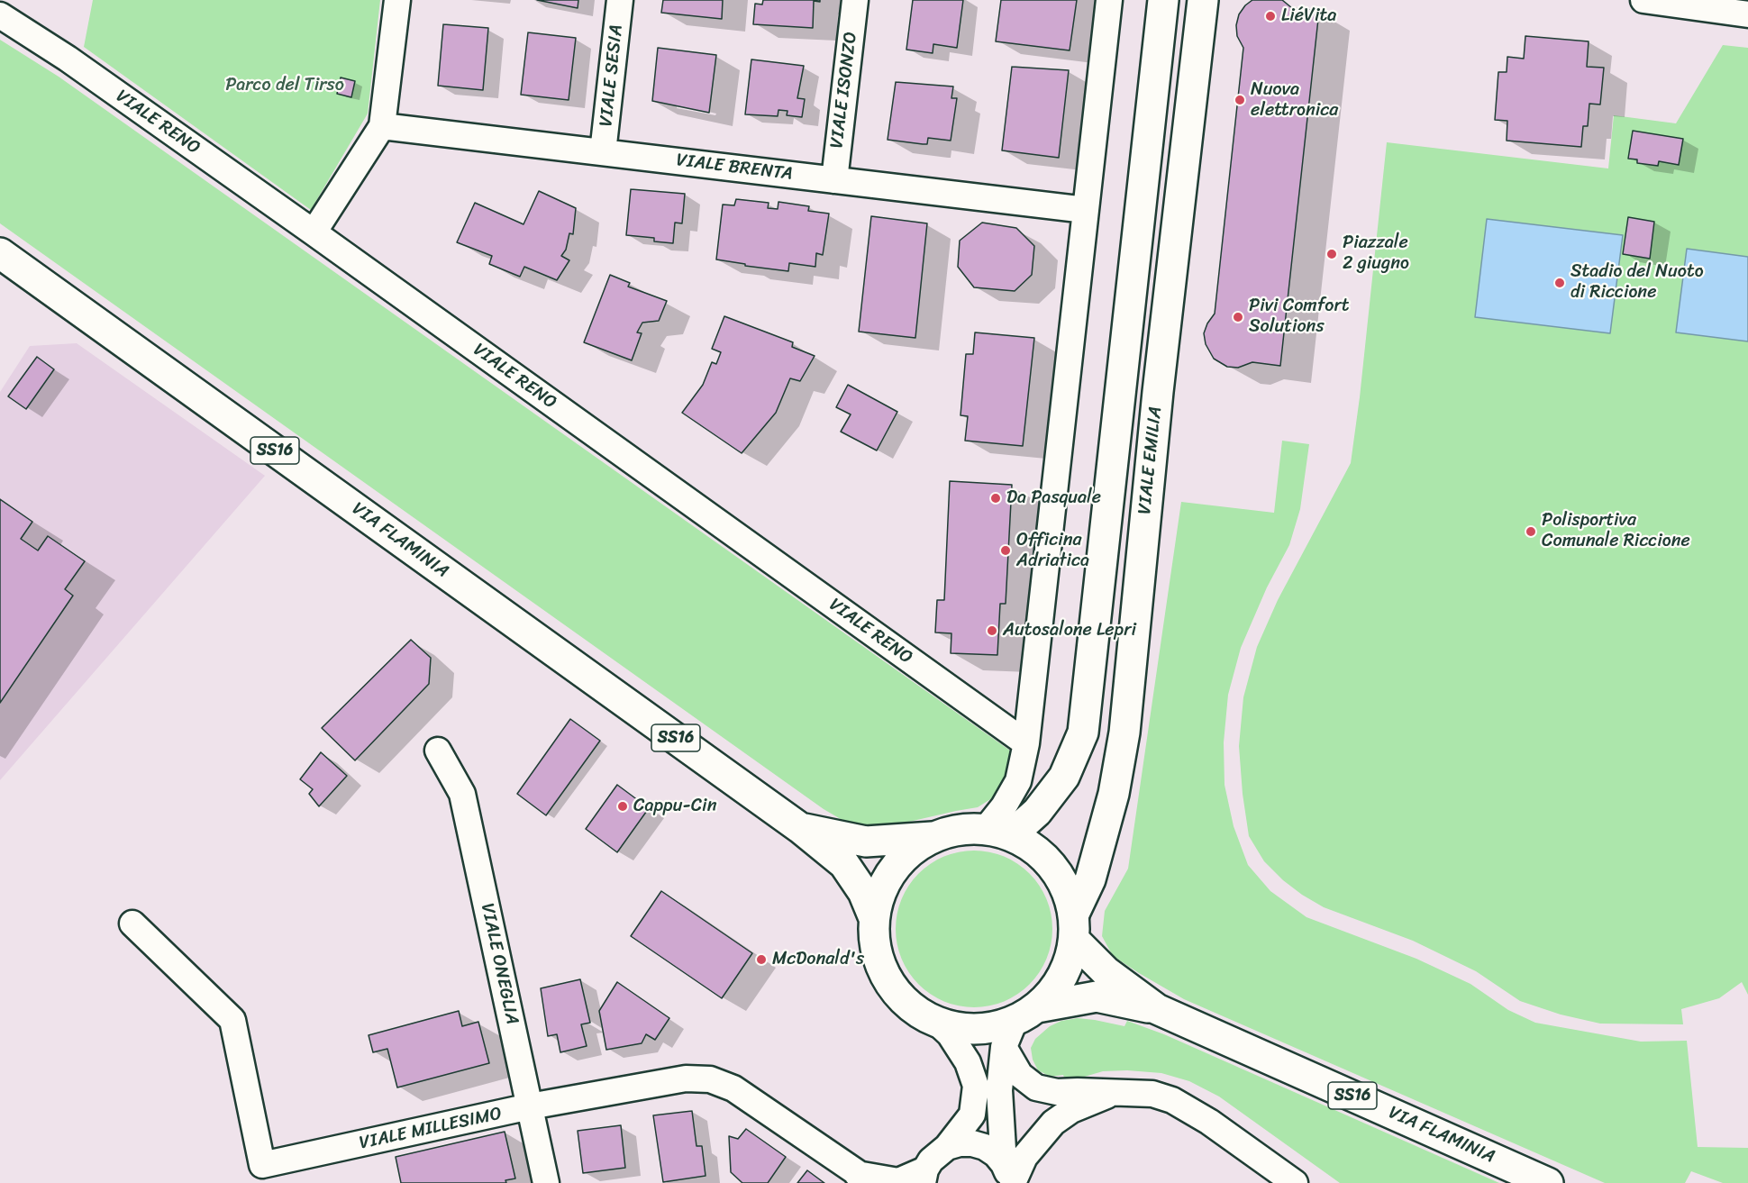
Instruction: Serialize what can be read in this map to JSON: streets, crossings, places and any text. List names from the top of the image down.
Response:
{
  "streets": {
    "main road": ["SS16", "VIALE EMILIA", "VIA FLAMINIA"],
    "street": [
      "VIALE SESIA",
      "VIALE ISONZO",
      "VIALE RENO",
      "VIALE BRENTA",
      "VIALE ONEGLIA",
      "VIALE MILLESIMO"
    ]
  },
  "crossings": [
    ["VIALE SESIA", "VIALE BRENTA"],
    ["VIALE ISONZO", "VIALE BRENTA"],
    ["SS16", "VIALE EMILIA"],
    ["SS16", "VIA FLAMINIA"],
    ["VIALE EMILIA", "VIA FLAMINIA"],
    ["VIALE ONEGLIA", "VIALE MILLESIMO"]
  ],
  "parks": ["Parco del Tirso"],
  "places": [
    "LiéVita",
    "Nuova elettronica",
    "Piazzale 2 giugno",
    "Stadio del Nuoto di Riccione",
    "Pivi Comfort Solutions",
    "Da Pasquale",
    "Polisportiva Comunale Riccione",
    "Officina Adriatica",
    "Autosalone Lepri",
    "Cappu-Cin",
    "McDonald's"
  ]
}
